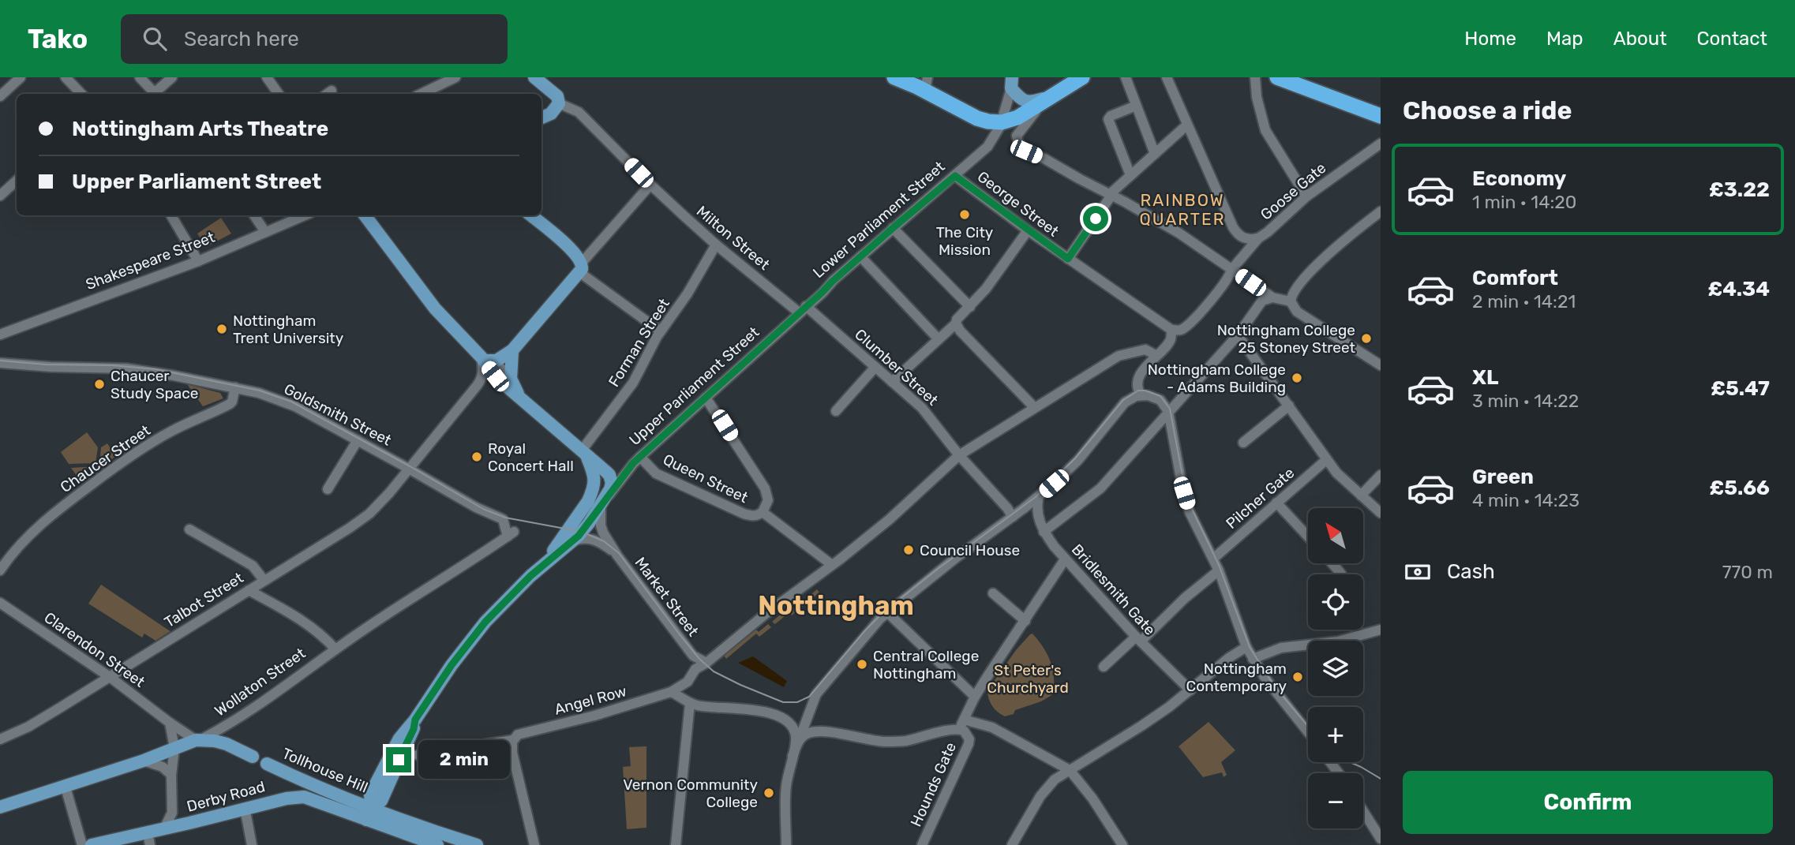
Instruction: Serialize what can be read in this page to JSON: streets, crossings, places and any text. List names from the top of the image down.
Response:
{
  "streets": {
    "main road": [
      "Upper Parliament Street",
      "Wollaton Street",
      "Tollhouse Hill",
      "Derby Road"
    ],
    "street": [
      "Goose Gate",
      "George Street",
      "Lower Parliament Street",
      "Milton Street",
      "Shakespeare Street",
      "Forman Street",
      "Clumber Street",
      "Goldsmith Street",
      "Chaucer Street",
      "Queen Street",
      "Pilcher Gate",
      "Bridlesmith Gate",
      "Market Street",
      "Talbot Street",
      "Clarendon Street",
      "Angel Row",
      "Hounds Gate"
    ]
  },
  "crossings": [
    ["Goose Gate", "George Street"],
    ["George Street", "Lower Parliament Street"],
    ["Lower Parliament Street", "Milton Street"],
    ["Lower Parliament Street", "Clumber Street"],
    ["Lower Parliament Street", "Upper Parliament Street"],
    ["Milton Street", "Forman Street"],
    ["Milton Street", "Clumber Street"],
    ["Milton Street", "Upper Parliament Street"],
    ["Clumber Street", "Upper Parliament Street"],
    ["Upper Parliament Street", "Queen Street"],
    ["Upper Parliament Street", "Market Street"],
    ["Upper Parliament Street", "Tollhouse Hill"],
    ["Upper Parliament Street", "Derby Road"],
    ["Goldsmith Street", "Chaucer Street"],
    ["Goldsmith Street", "Talbot Street"],
    ["Goldsmith Street", "Wollaton Street"],
    ["Bridlesmith Gate", "Hounds Gate"],
    ["Talbot Street", "Clarendon Street"],
    ["Clarendon Street", "Wollaton Street"]
  ],
  "districts": ["RAINBOW QUARTER", "Nottingham"],
  "parks": ["St Peter's Churchyard"],
  "places": [
    "The City Mission",
    "Nottingham Trent University",
    "Nottingham College 25 Stoney Street",
    "Nottingham College - Adams Building",
    "Chaucer Study Space",
    "Royal Concert Hall",
    "Council House",
    "Central College Nottingham",
    "Nottingham Contemporary",
    "Vernon Community College"
  ],
  "north": "top left",
  "page": {
    "header": "Tako",
    "search": "Search here",
    "nav": [
      "Home",
      "Map",
      "About",
      "Contact"
    ],
    "heading": "Choose a ride",
    "banner": ["Nottingham Arts Theatre", "Upper Parliament Street"],
    "list": [
      {
        "name": "Economy",
        "note": "1 min · 14:20",
        "value": "£3.22"
      },
      {
        "name": "Comfort",
        "note": "2 min · 14:21",
        "value": "£4.34"
      },
      {
        "name": "XL",
        "note": "3 min · 14:22",
        "value": "£5.47"
      },
      {
        "name": "Green",
        "note": "4 min · 14:23",
        "value": "£5.66"
      }
    ],
    "map_buttons": ["+", "−"],
    "pay": ["Cash", "770 m"],
    "bubble": "2 min",
    "buttons": "Confirm"
  }
}
